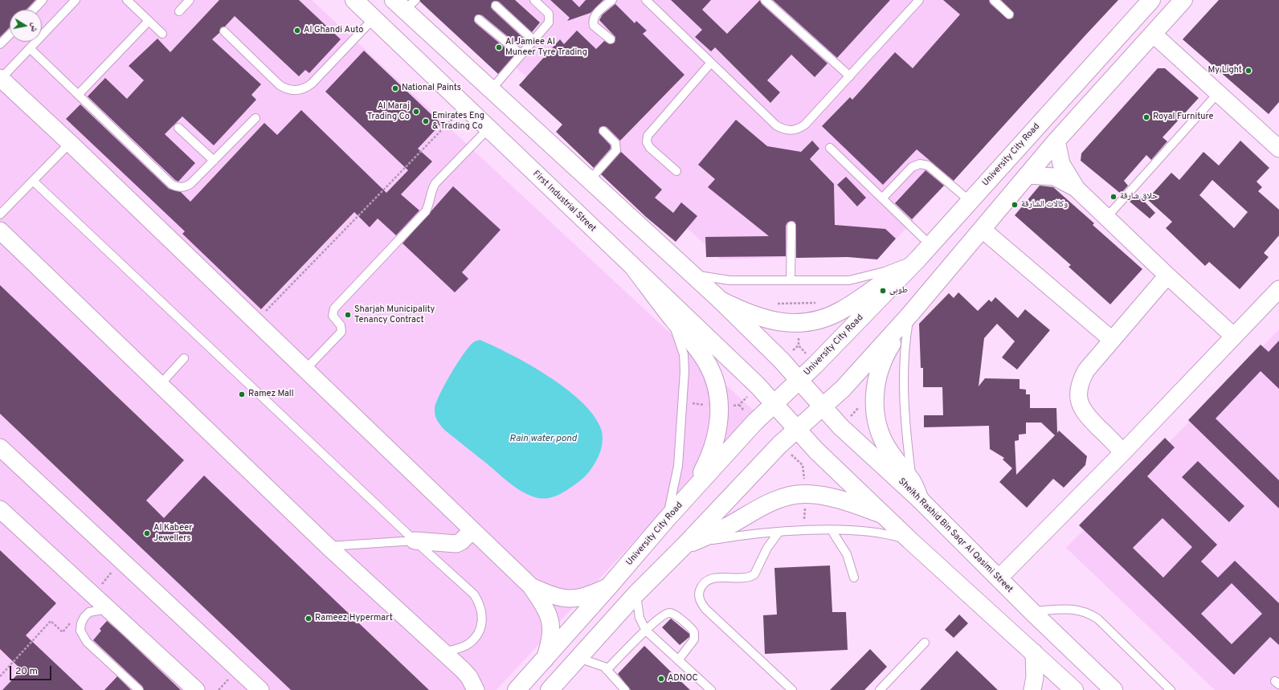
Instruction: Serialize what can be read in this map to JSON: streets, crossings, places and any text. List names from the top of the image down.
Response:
{
  "streets": {
    "main road": ["University City Road", "First Industrial Street", "Sheikh Rashid Bin Saqr Al Qasimi Street"]
  },
  "crossings": [
    ["University City Road", "First Industrial Street"],
    ["University City Road", "Sheikh Rashid Bin Saqr Al Qasimi Street"]
  ],
  "water": ["Rain water pond"],
  "places": [
    "Al Ghandi Auto",
    "Al Jamiee Al Muneer Tyre Trading",
    "My Light",
    "National Paints",
    "Al Maraj Trading Co",
    "Royal Furniture",
    "Emirates Eng & Trading Co",
    "حلاق شارقة",
    "وكالات الشارقة",
    "طوبى",
    "Sharjah Municipality Tenancy Contract",
    "Ramez Mall",
    "Al Kabeer Jewellers",
    "Rameez Hypermart",
    "ADNOC"
  ],
  "scale_bar": "20 m",
  "north": "right"
}
